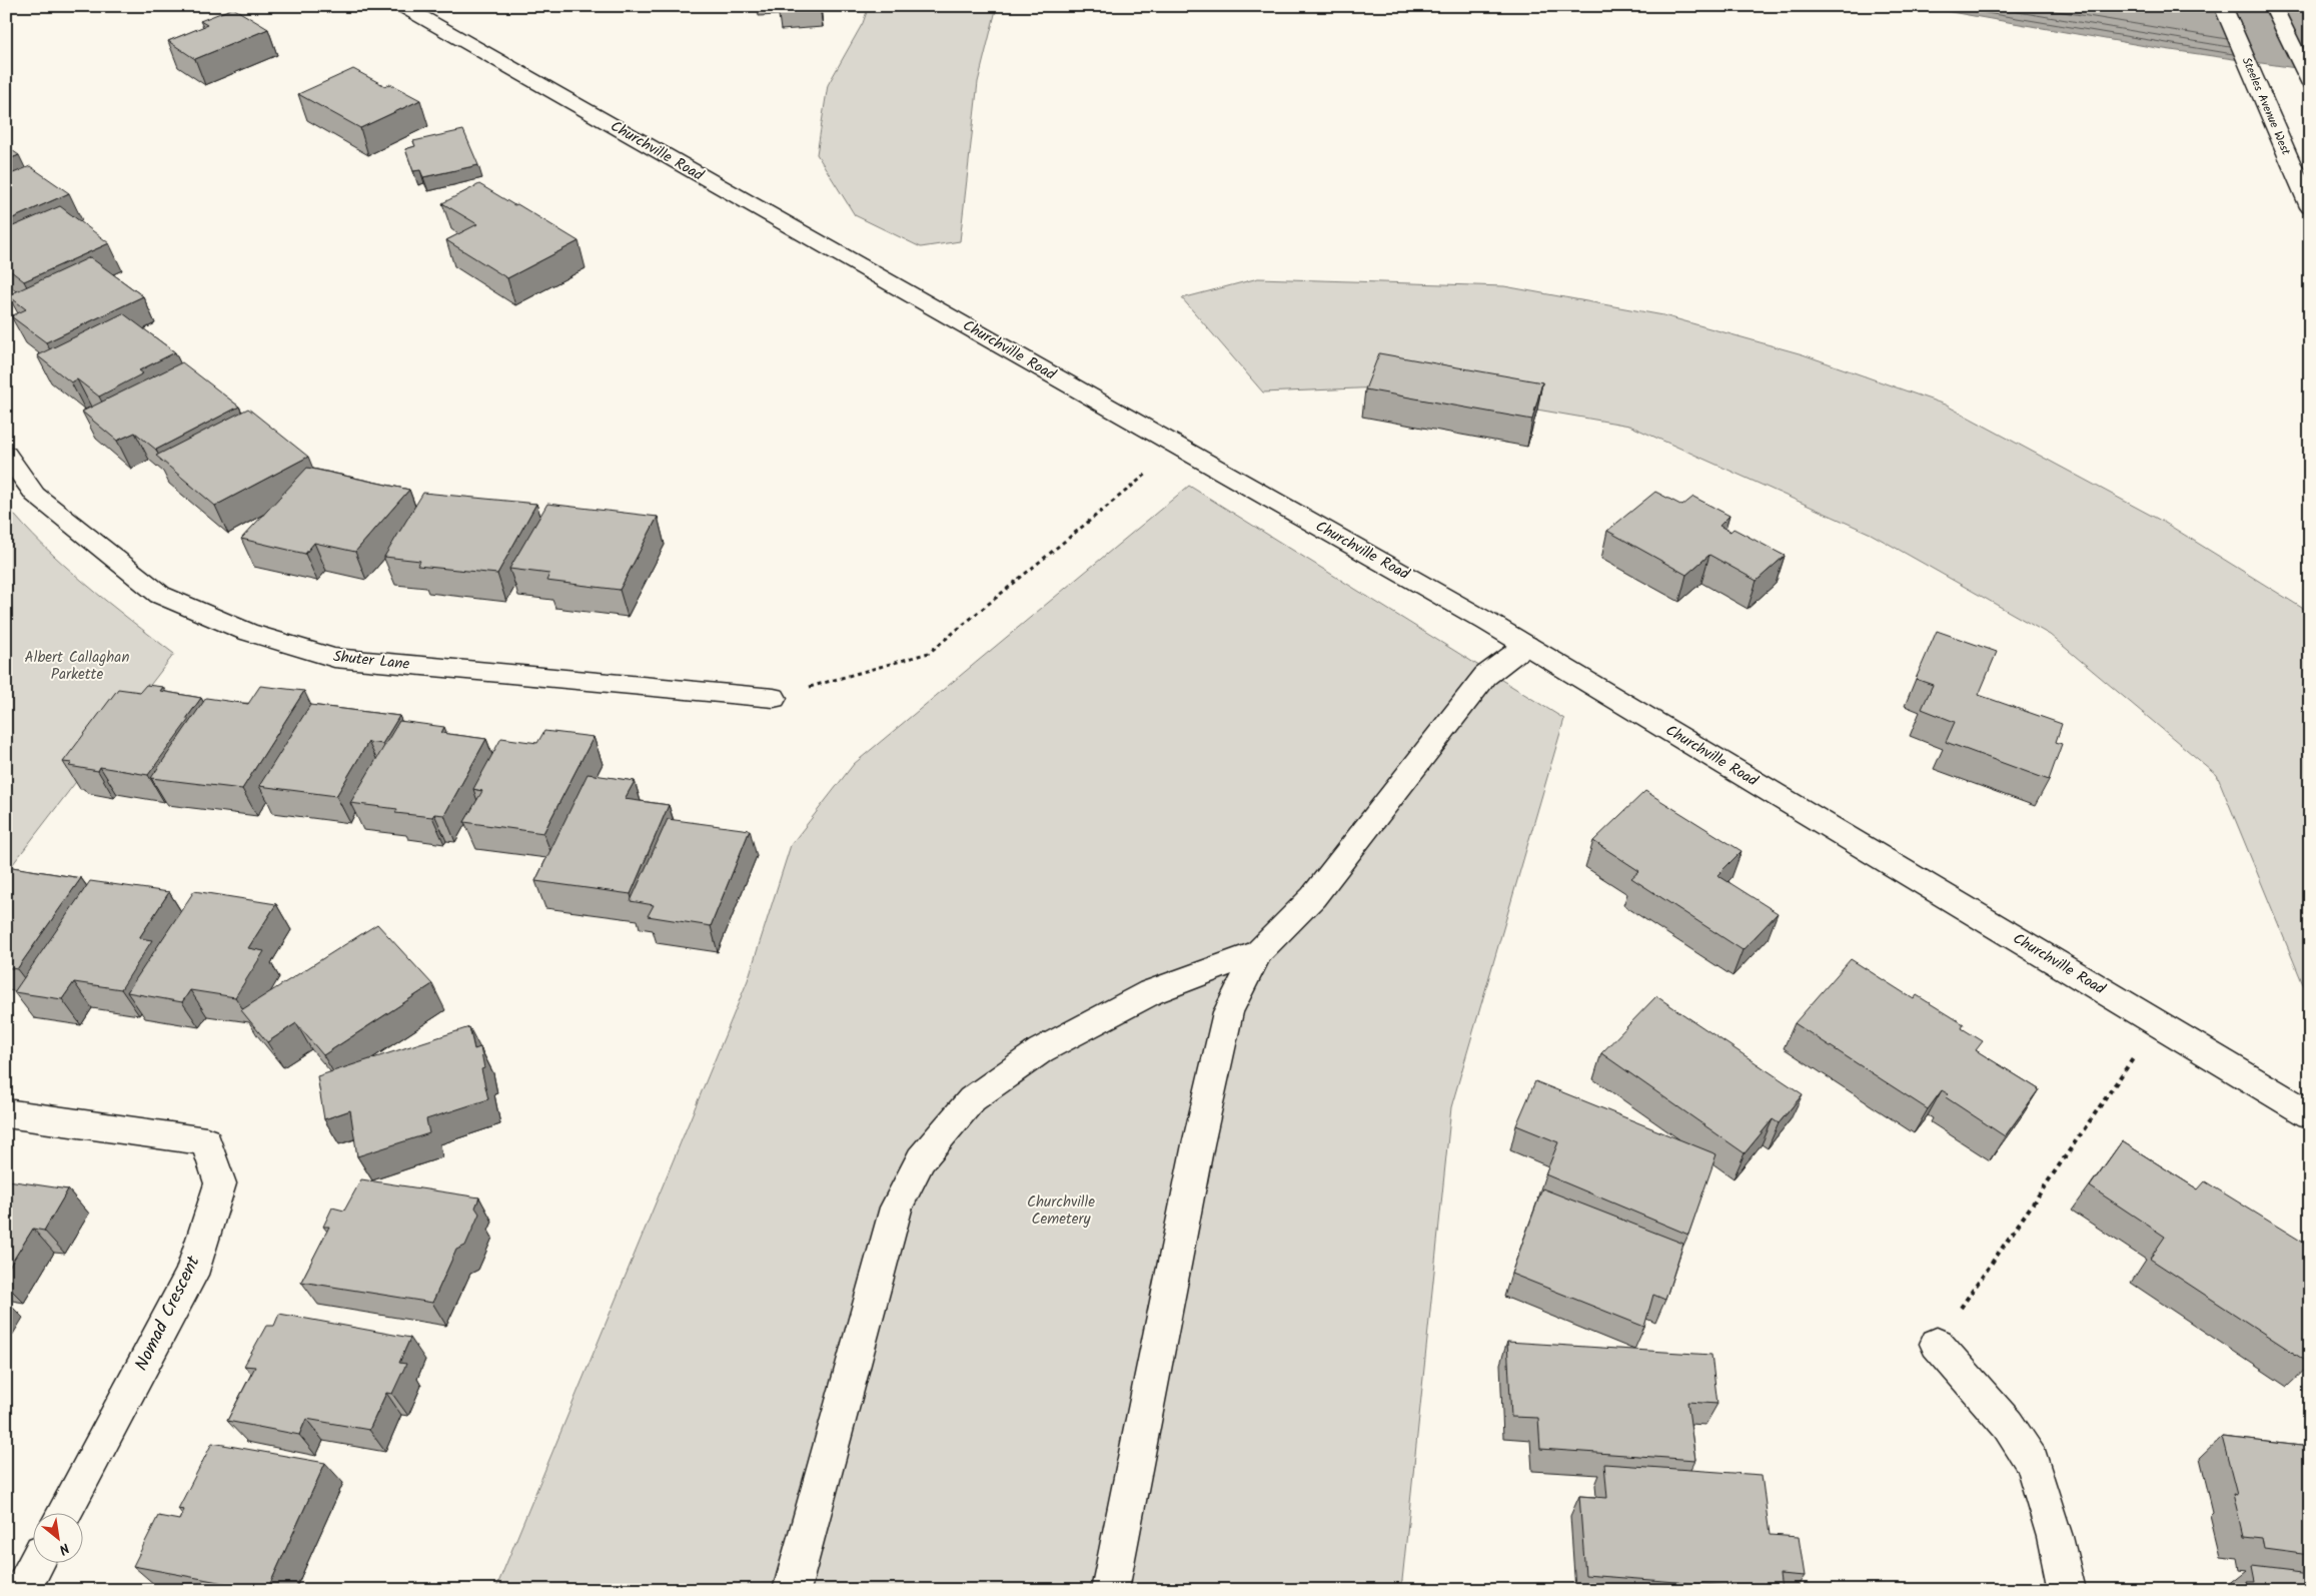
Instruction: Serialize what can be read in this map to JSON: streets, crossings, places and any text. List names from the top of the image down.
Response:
{
  "streets": {
    "street": [
      "Steeles Avenue West",
      "Churchville Road",
      "Shuter Lane",
      "Nomad Crescent"
    ]
  },
  "parks": ["Albert Callaghan Parkette", "Churchville Cemetery"],
  "north": "bottom right"
}
